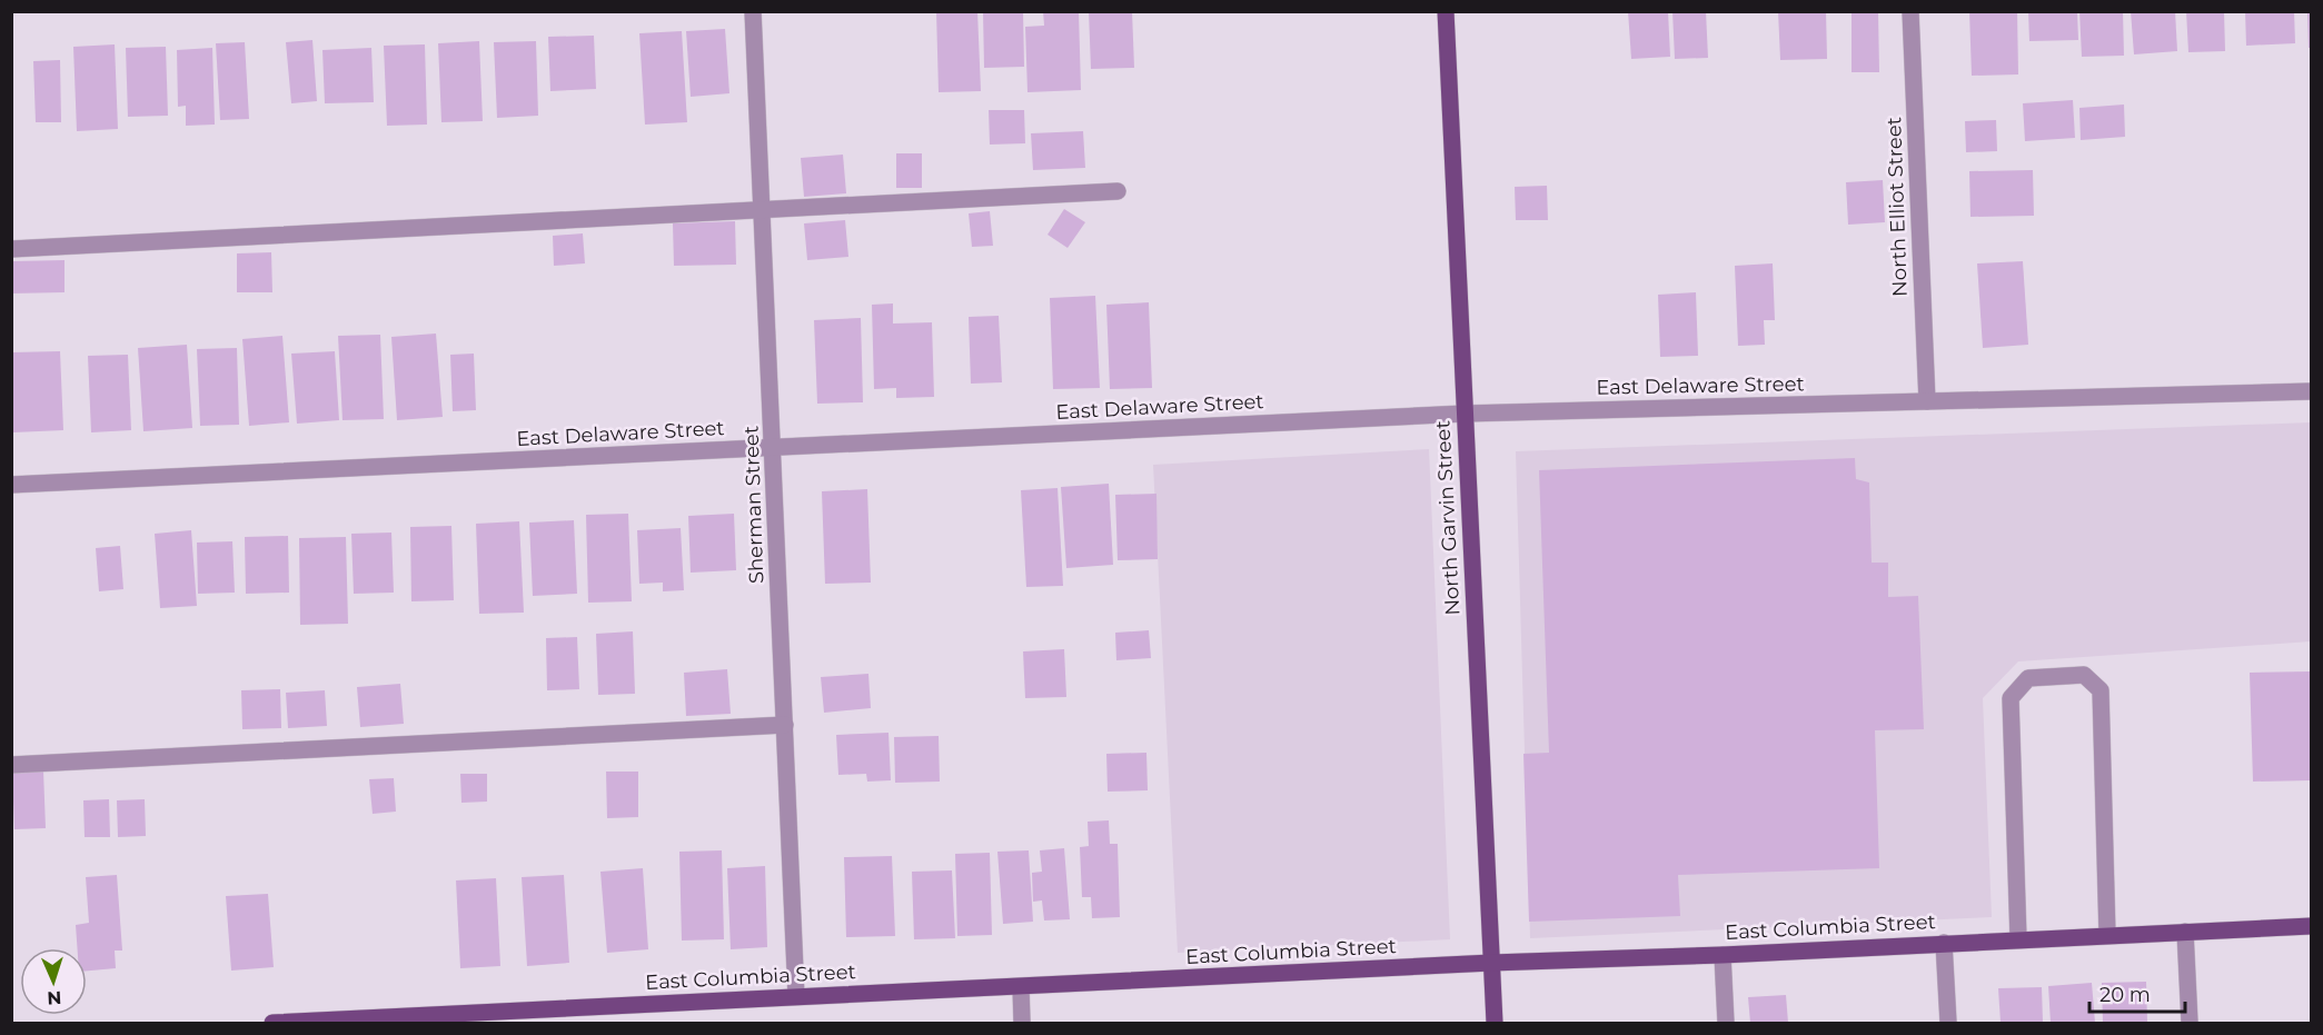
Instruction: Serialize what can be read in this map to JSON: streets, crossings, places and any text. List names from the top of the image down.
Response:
{
  "streets": {
    "main road": ["North Garvin Street", "East Columbia Street"],
    "street": ["North Elliot Street", "East Delaware Street", "Sherman Street"]
  },
  "crossings": [
    ["North Elliot Street", "East Delaware Street"],
    ["East Delaware Street", "Sherman Street"],
    ["East Delaware Street", "North Garvin Street"],
    ["Sherman Street", "East Columbia Street"],
    ["North Garvin Street", "East Columbia Street"]
  ],
  "scale_bar": "20 m",
  "north": "bottom"
}
